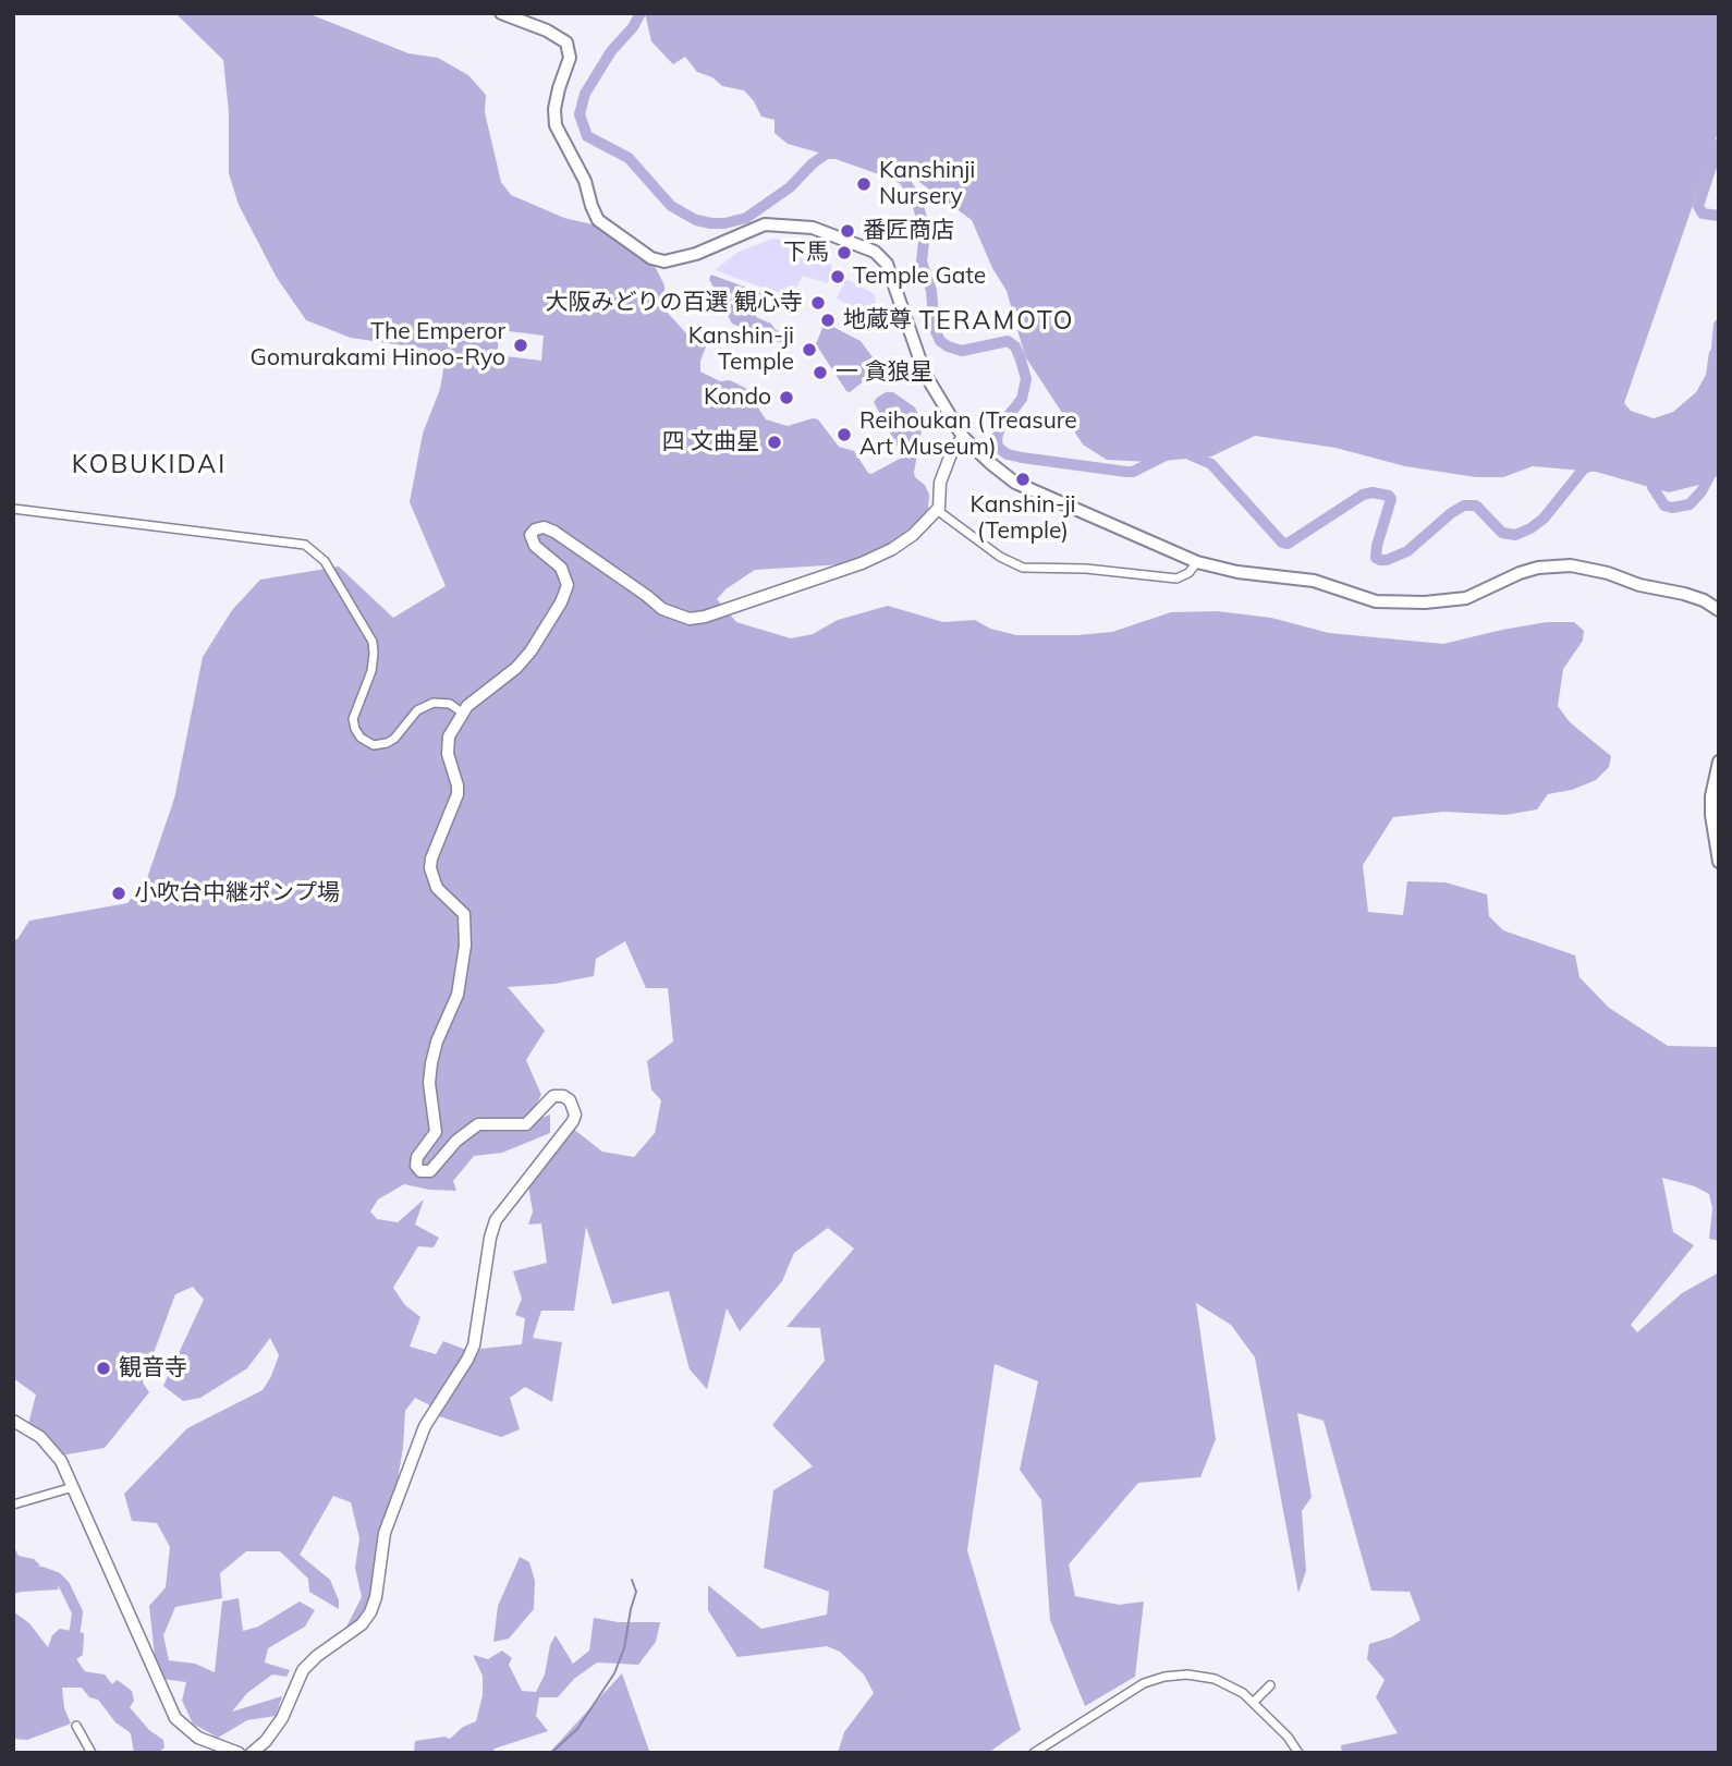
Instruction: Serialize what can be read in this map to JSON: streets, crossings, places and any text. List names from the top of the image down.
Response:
{
  "districts": ["TERAMOTO", "KOBUKIDAI"],
  "places": [
    "Kanshinji Nursery",
    "番匠商店",
    "下馬",
    "Temple Gate",
    "大阪みどりの百選 観心寺",
    "地蔵尊",
    "The Emperor Gomurakami Hinoo-Ryo",
    "Kanshin-ji Temple",
    "一 貪狼星",
    "Kondo",
    "Reihoukan (Treasure Art Museum)",
    "四 文曲星",
    "Kanshin-ji (Temple)",
    "小吹台中継ポンプ場",
    "観音寺"
  ]
}
